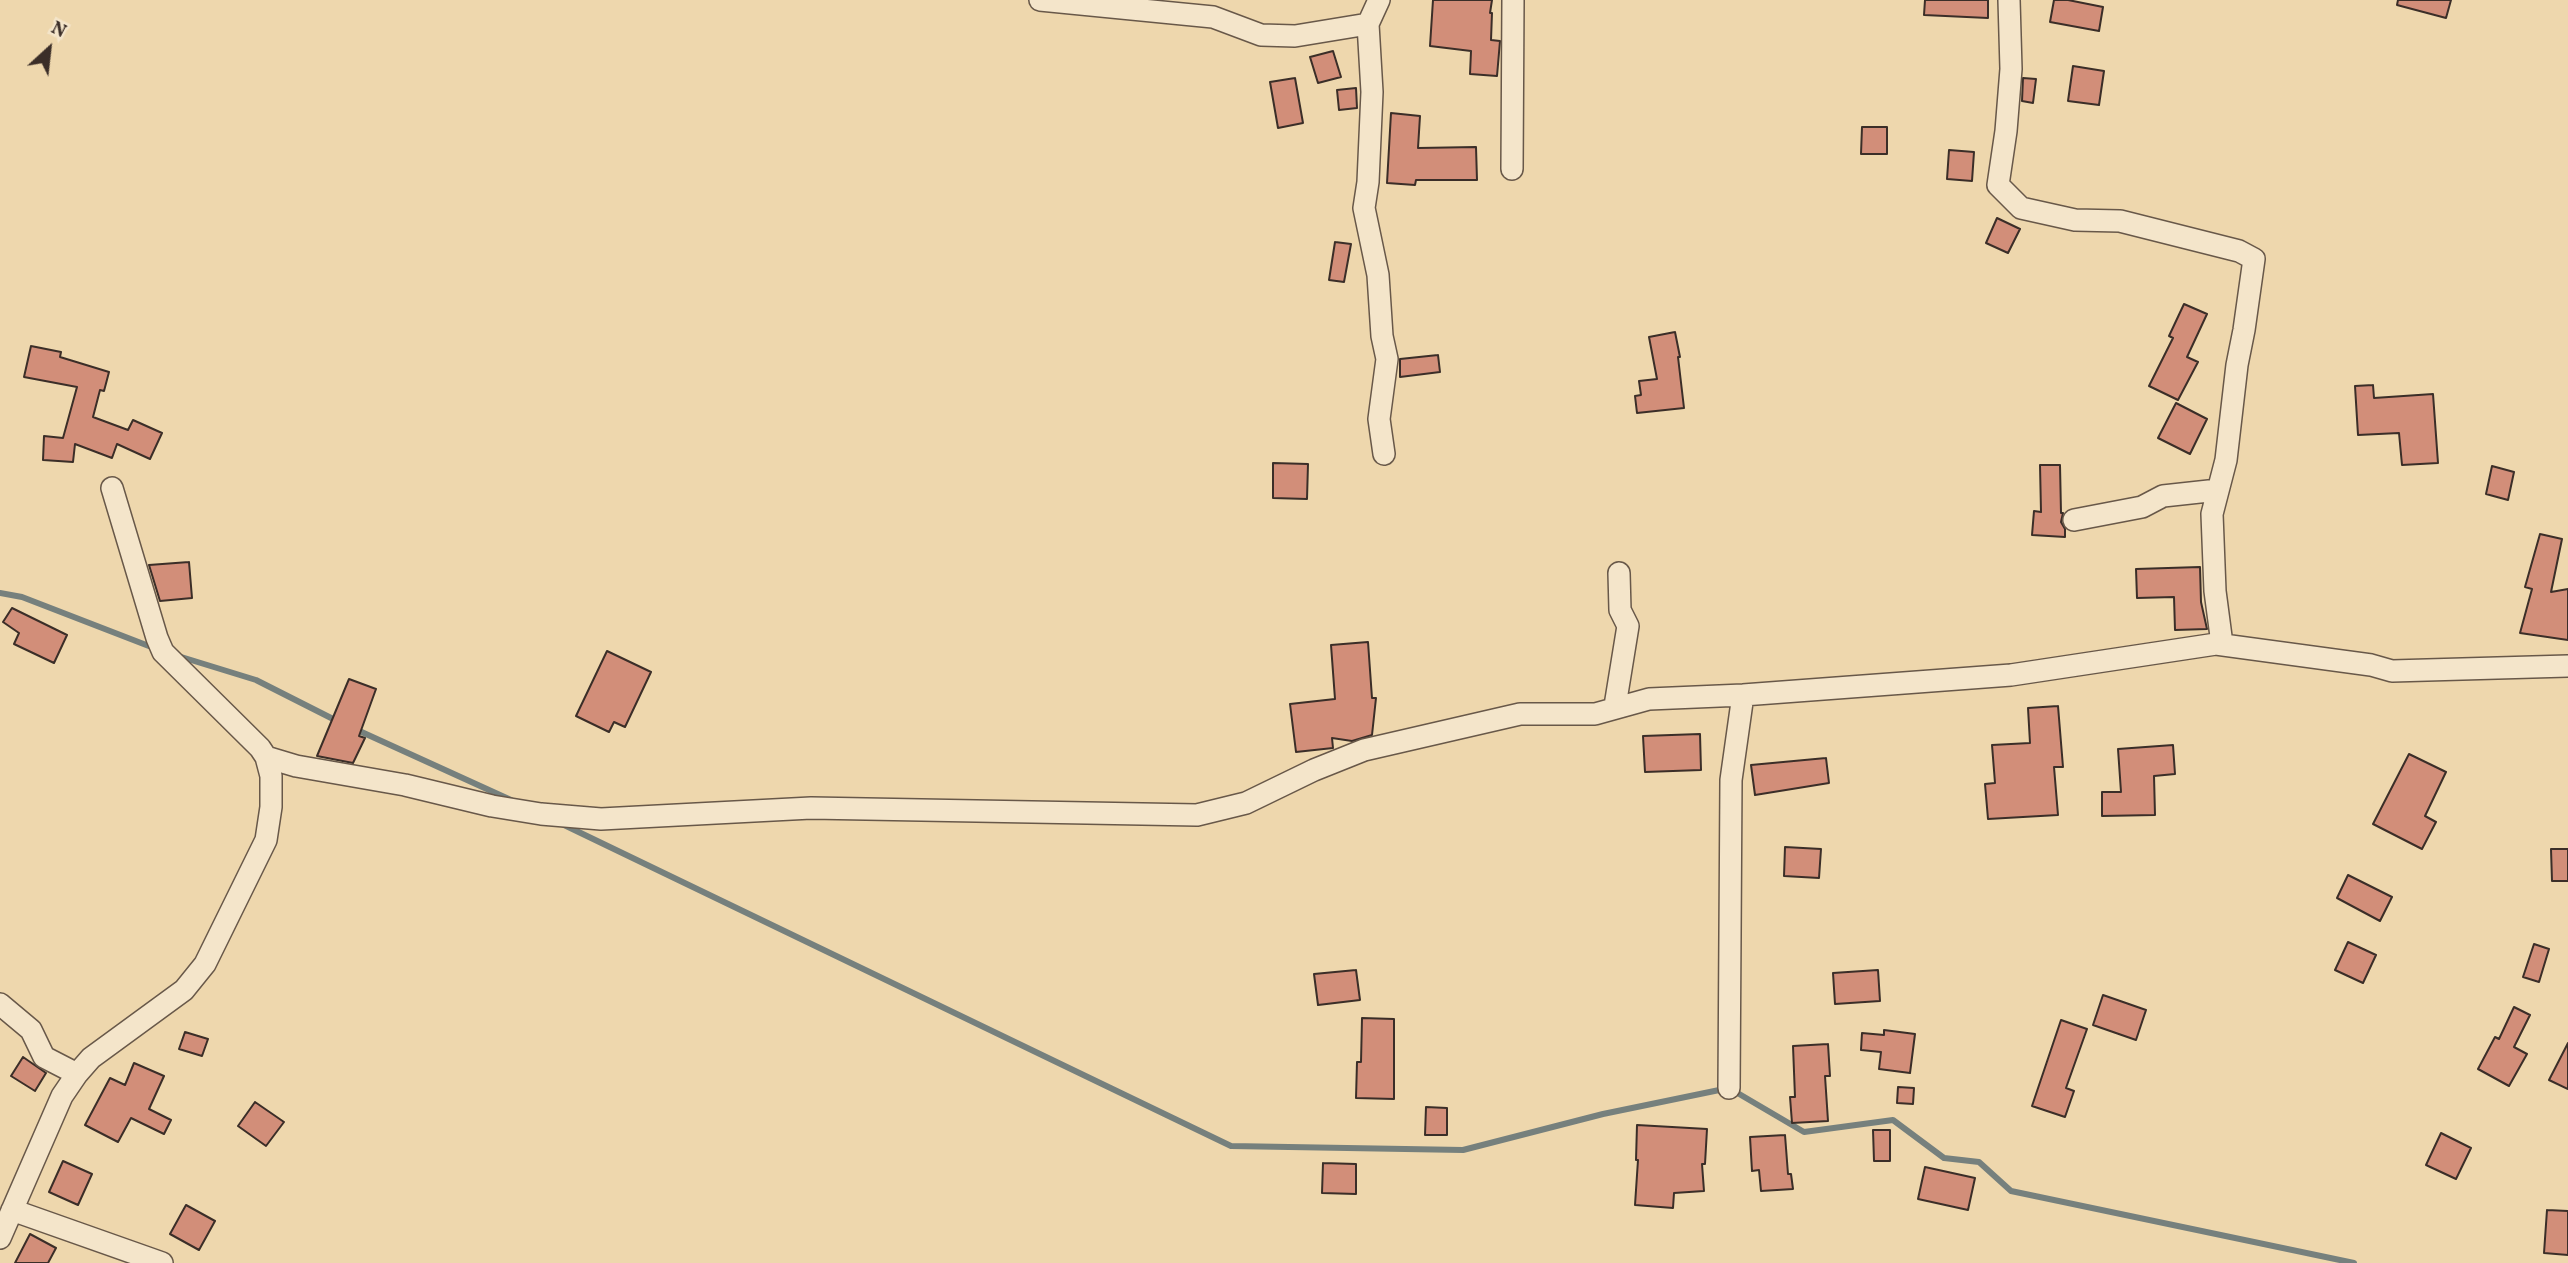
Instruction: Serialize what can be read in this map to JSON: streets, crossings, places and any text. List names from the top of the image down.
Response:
{
  "north": "top right"
}
